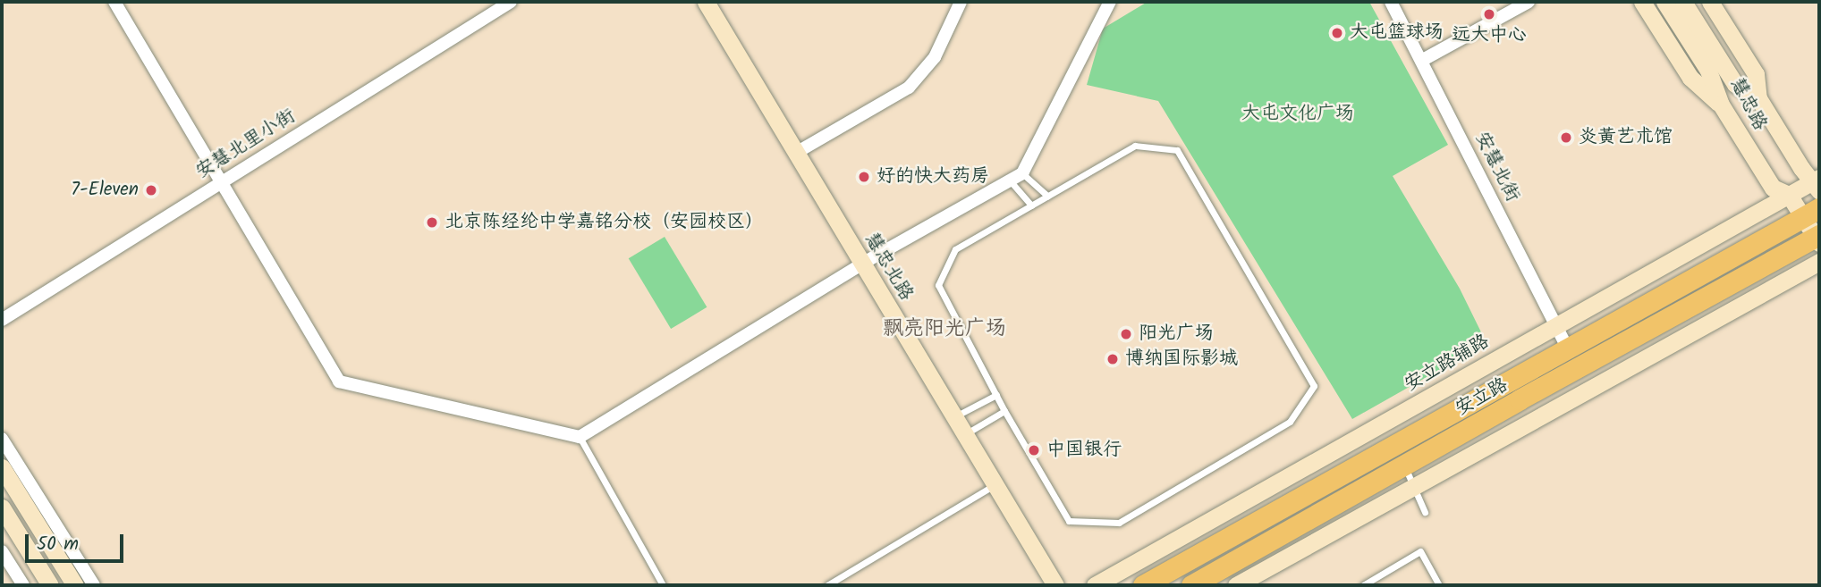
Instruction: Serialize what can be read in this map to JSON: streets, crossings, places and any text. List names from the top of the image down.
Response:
{
  "streets": {
    "main road": ["安立路"],
    "street": [
      "慧忠路",
      "安慧北里小街",
      "安慧北街",
      "慧忠北路",
      "安立路辅路"
    ]
  },
  "crossings": [
    ["慧忠路", "安立路辅路"],
    ["慧忠路", "安立路"],
    ["安慧北街", "安立路辅路"],
    ["安慧北街", "安立路"]
  ],
  "districts": ["飘亮阳光广场"],
  "parks": ["大屯文化广场"],
  "places": [
    "远大中心",
    "大屯篮球场",
    "炎黄艺术馆",
    "好的快大药房",
    "7-Eleven",
    "北京陈经纶中学嘉铭分校（安园校区）",
    "阳光广场",
    "博纳国际影城",
    "中国银行"
  ],
  "scale_bar": "50 m"
}
